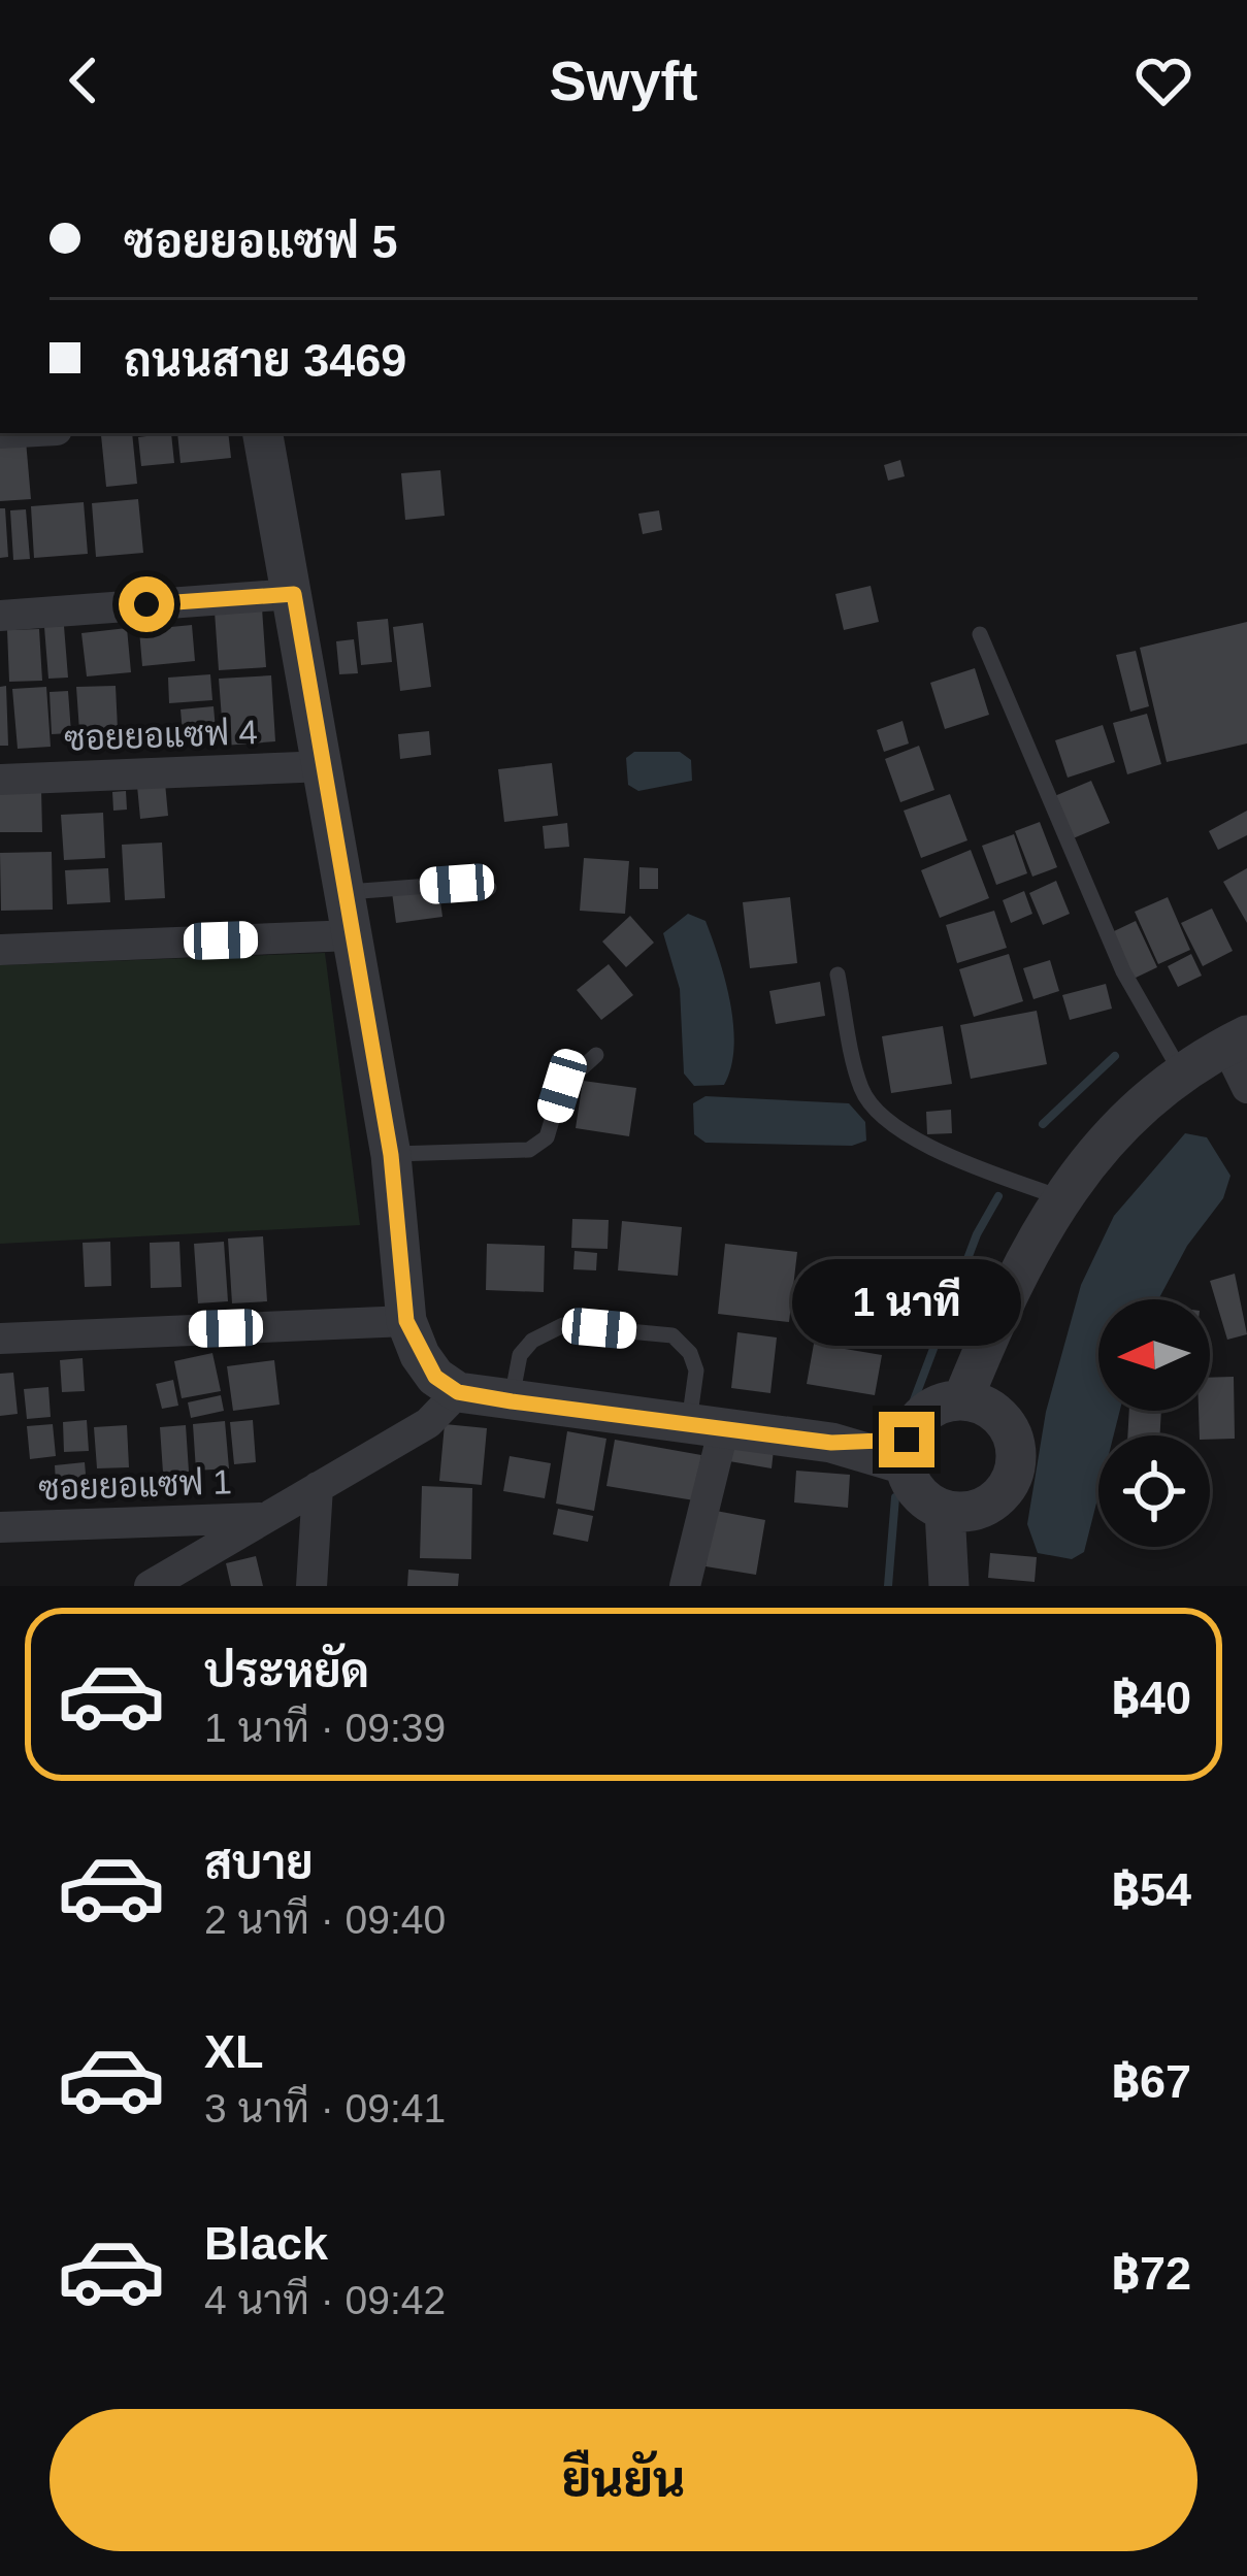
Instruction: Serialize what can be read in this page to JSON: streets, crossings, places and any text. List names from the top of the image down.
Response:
{
  "streets": {
    "street": ["ซอยยอแซฟ 4", "ซอยยอแซฟ 1"]
  },
  "north": "left",
  "page": {
    "header": "Swyft",
    "banner": ["ซอยยอแซฟ 5", "ถนนสาย 3469"],
    "bubble": "1 นาที",
    "list": [
      {
        "name": "ประหยัด",
        "note": "1 นาที · 09:39",
        "value": "฿40"
      },
      {
        "name": "สบาย",
        "note": "2 นาที · 09:40",
        "value": "฿54"
      },
      {
        "name": "XL",
        "note": "3 นาที · 09:41",
        "value": "฿67"
      },
      {
        "name": "Black",
        "note": "4 นาที · 09:42",
        "value": "฿72"
      }
    ],
    "buttons": "ยืนยัน"
  }
}
